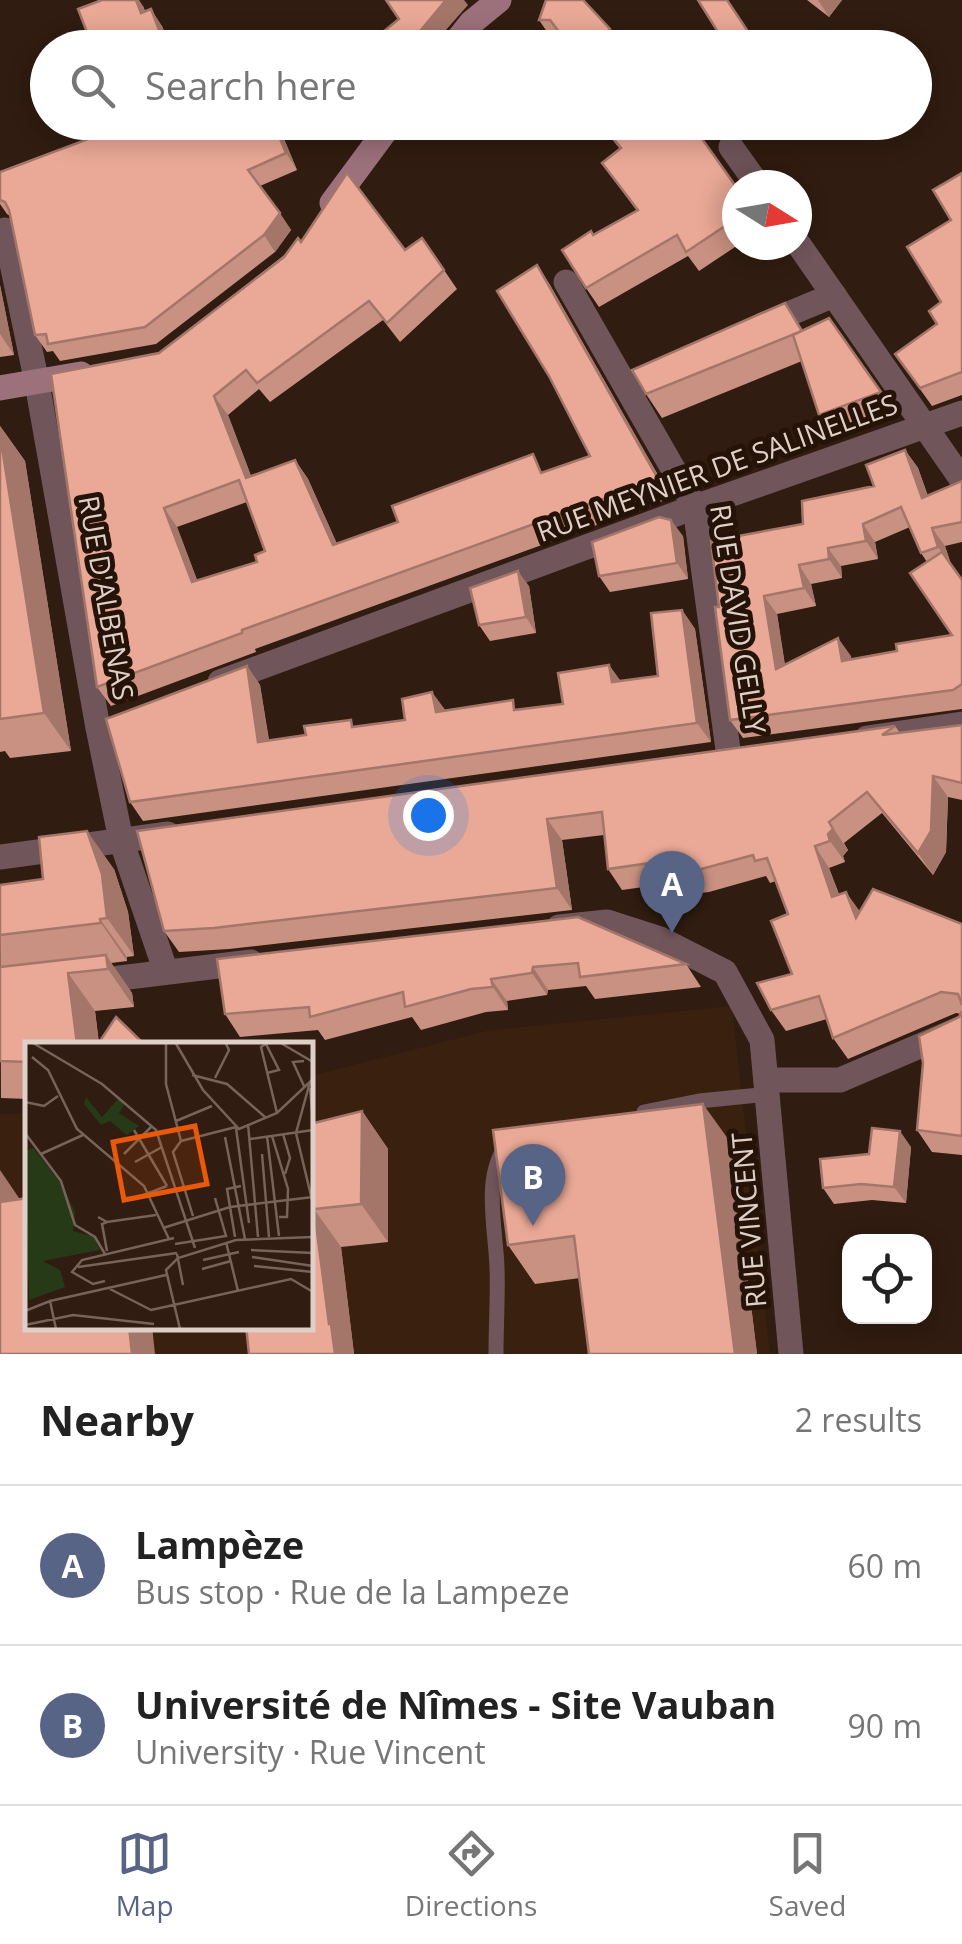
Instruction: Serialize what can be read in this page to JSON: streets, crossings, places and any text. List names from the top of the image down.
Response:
{
  "streets": {
    "street": [
      "RUE MEYNIER DE SALINELLES",
      "RUE D'ALBENAS",
      "RUE DAVID GELLY",
      "RUE VINCENT"
    ]
  },
  "crossings": [
    ["RUE MEYNIER DE SALINELLES", "RUE DAVID GELLY"]
  ],
  "north": "right",
  "page": {
    "search": "Search here",
    "pins": ["A", "B"],
    "heading": ["Nearby", "2 results"],
    "list": [
      {
        "mark": "A",
        "name": "Lampèze",
        "note": "Bus stop · Rue de la Lampeze",
        "value": "60 m"
      },
      {
        "mark": "B",
        "name": "Université de Nîmes - Site Vauban",
        "note": "University · Rue Vincent",
        "value": "90 m"
      }
    ],
    "nav": ["Map", "Directions", "Saved"]
  }
}
